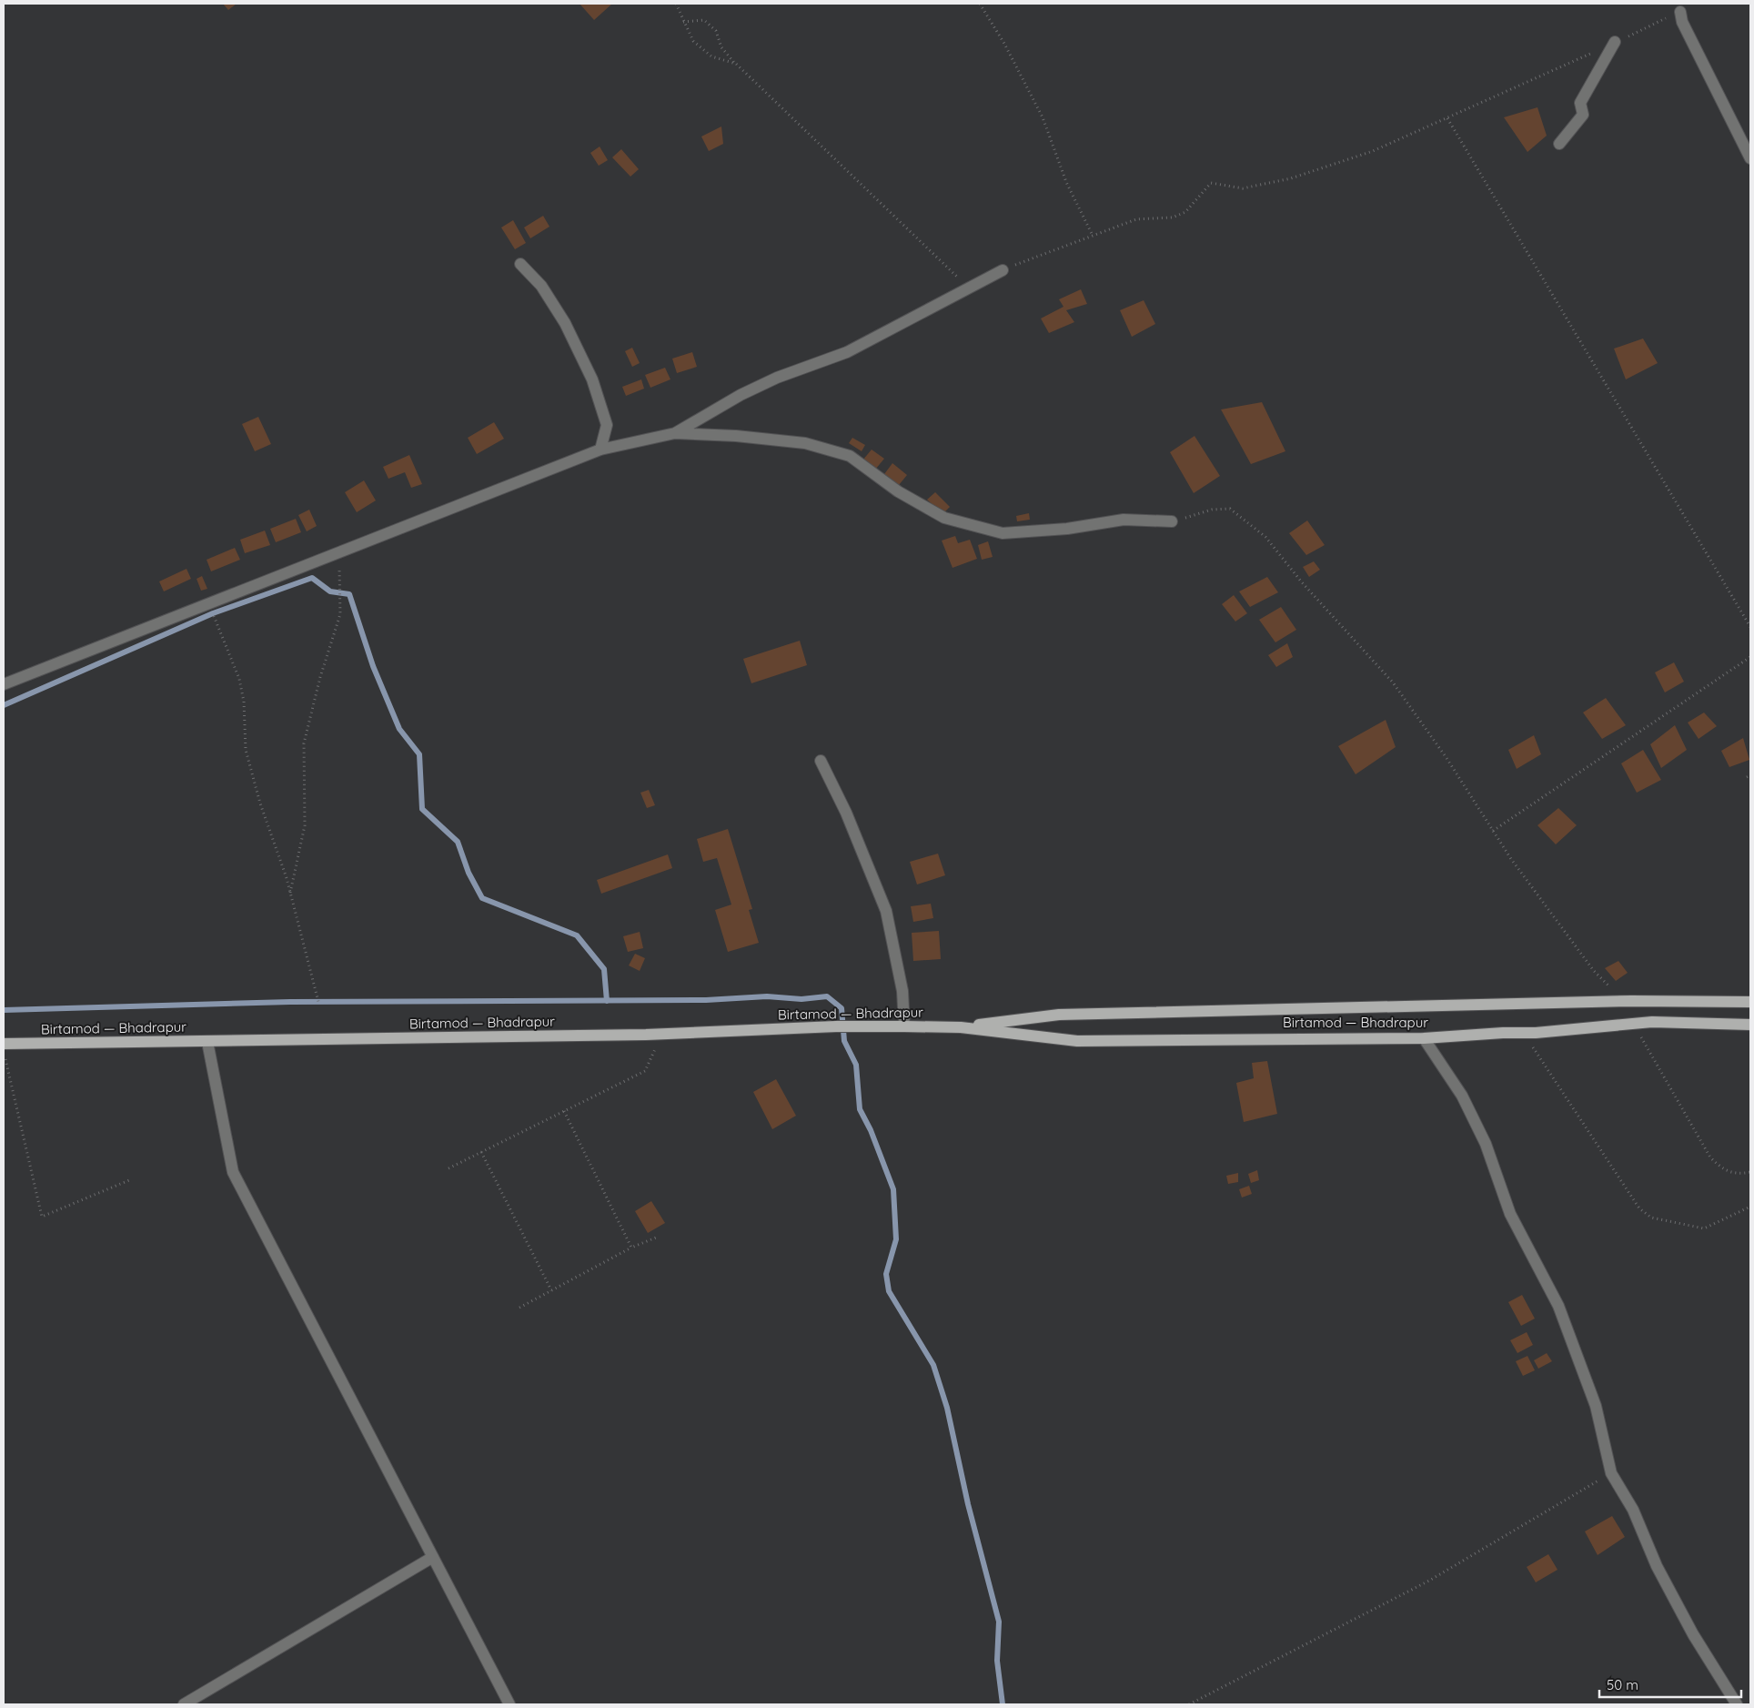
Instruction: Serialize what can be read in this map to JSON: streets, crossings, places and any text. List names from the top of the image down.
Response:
{
  "streets": {
    "main road": ["Birtamod — Bhadrapur"]
  },
  "scale_bar": "50 m"
}
